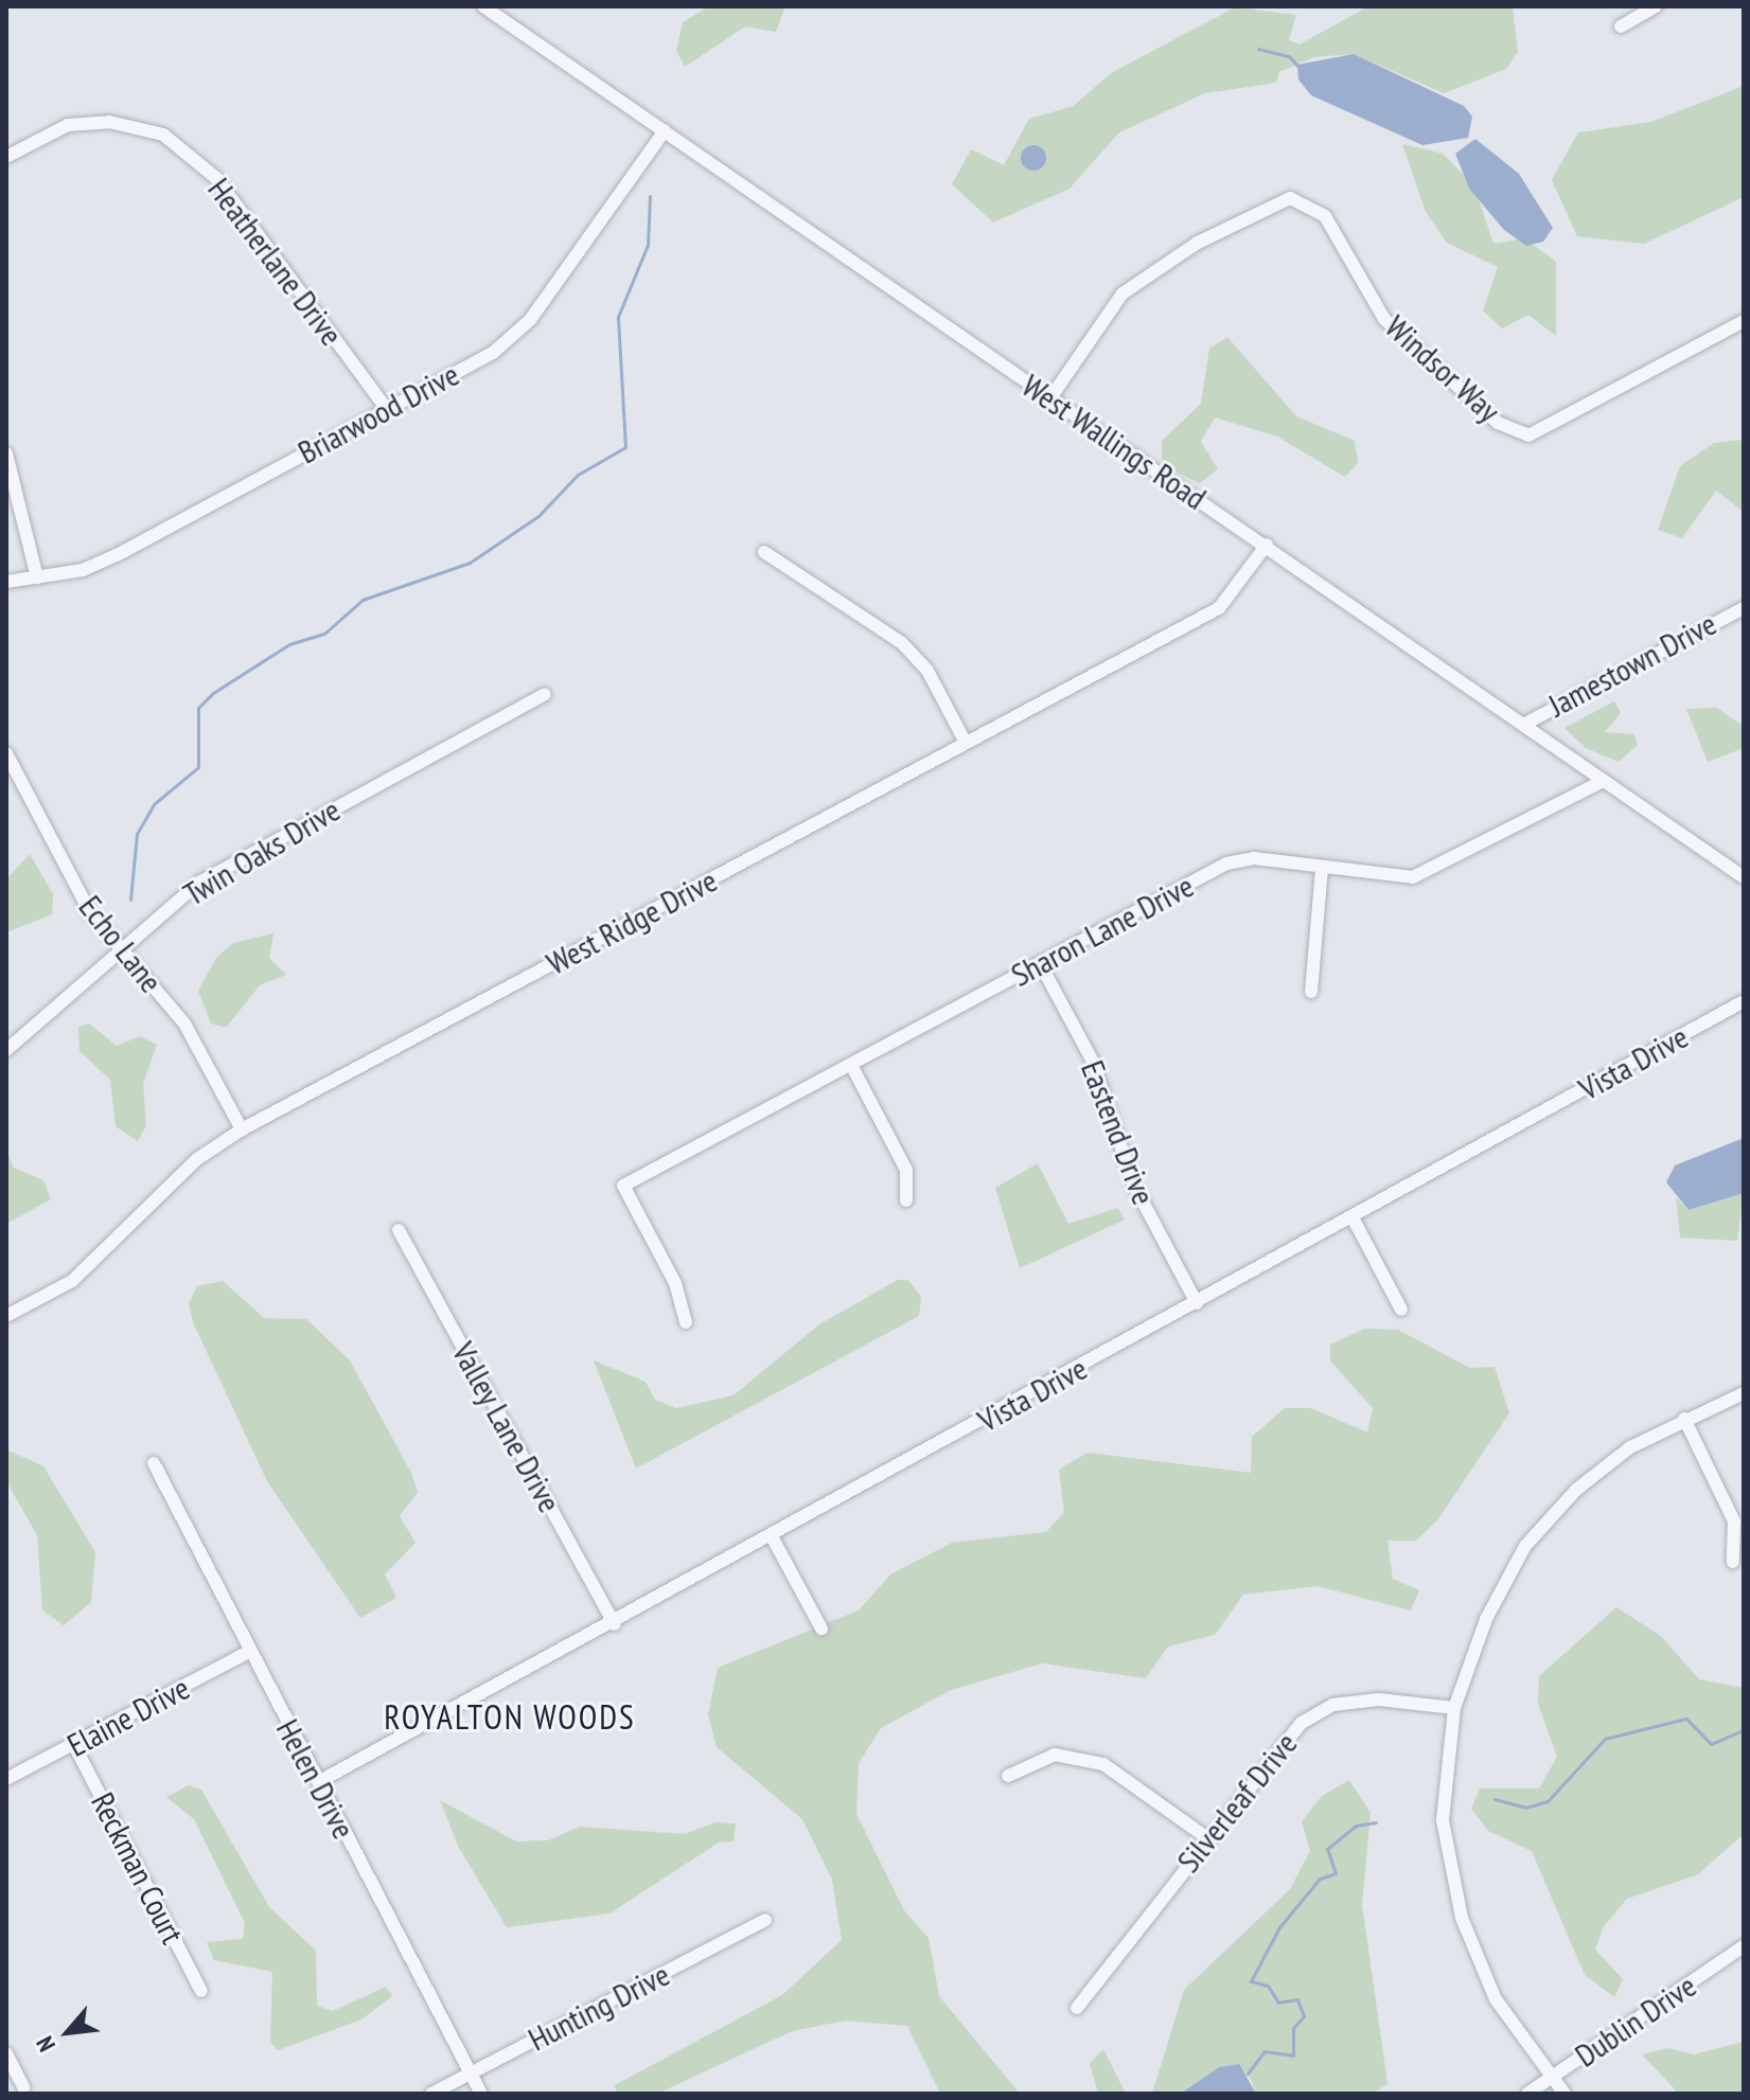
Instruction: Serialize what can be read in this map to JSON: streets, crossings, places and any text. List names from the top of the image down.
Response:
{
  "streets": {
    "street": [
      "Heatherlane Drive",
      "Windsor Way",
      "Briarwood Drive",
      "West Wallings Road",
      "Jamestown Drive",
      "Twin Oaks Drive",
      "West Ridge Drive",
      "Sharon Lane Drive",
      "Echo Lane",
      "Vista Drive",
      "Eastend Drive",
      "Valley Lane Drive",
      "Elaine Drive",
      "Helen Drive",
      "Silverleaf Drive",
      "Reckman Court",
      "Hunting Drive",
      "Dublin Drive"
    ]
  },
  "crossings": [
    ["Heatherlane Drive", "Briarwood Drive"],
    ["Windsor Way", "West Wallings Road"],
    ["Briarwood Drive", "West Wallings Road"],
    ["West Wallings Road", "Jamestown Drive"],
    ["West Wallings Road", "West Ridge Drive"],
    ["West Wallings Road", "Sharon Lane Drive"],
    ["Twin Oaks Drive", "Echo Lane"],
    ["West Ridge Drive", "Echo Lane"],
    ["Sharon Lane Drive", "Eastend Drive"],
    ["Vista Drive", "Eastend Drive"],
    ["Vista Drive", "Valley Lane Drive"],
    ["Vista Drive", "Helen Drive"],
    ["Elaine Drive", "Helen Drive"],
    ["Elaine Drive", "Reckman Court"],
    ["Helen Drive", "Hunting Drive"]
  ],
  "districts": ["ROYALTON WOODS"],
  "north": "bottom left"
}
